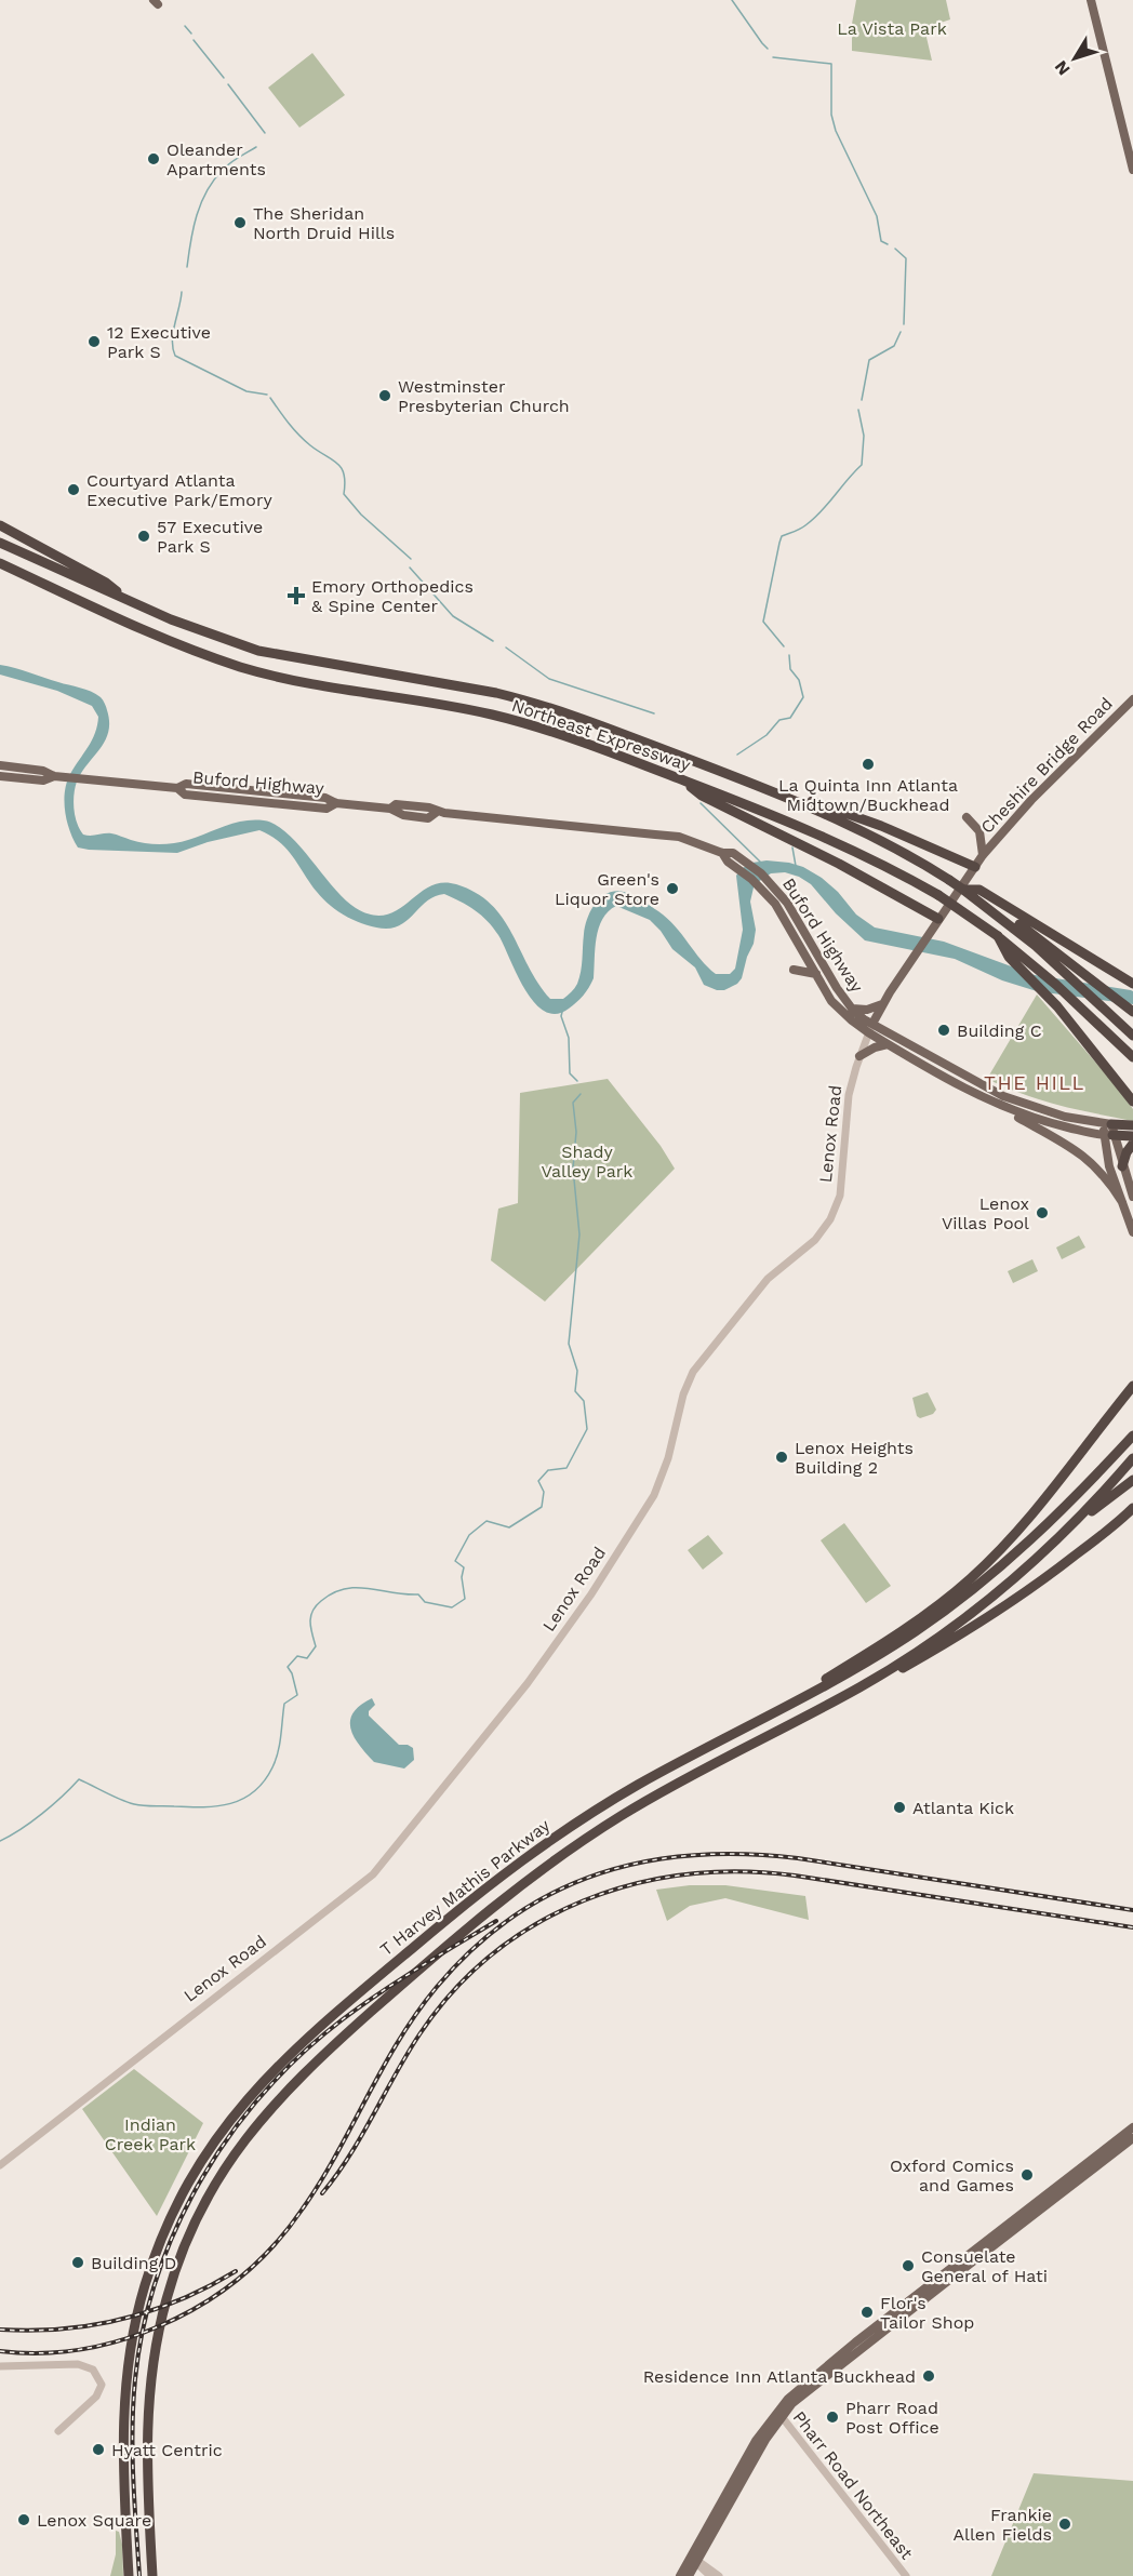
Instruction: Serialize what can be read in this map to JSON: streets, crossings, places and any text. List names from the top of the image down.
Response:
{
  "streets": {
    "highway": ["Northeast Expressway", "T Harvey Mathis Parkway"],
    "main road": ["Cheshire Bridge Road", "Buford Highway", "Lenox Road"],
    "street": ["Pharr Road Northeast"]
  },
  "crossings": [
    ["Northeast Expressway", "Cheshire Bridge Road"],
    ["Northeast Expressway", "Lenox Road"],
    ["Cheshire Bridge Road", "Lenox Road"],
    ["Buford Highway", "Lenox Road"]
  ],
  "districts": ["THE HILL"],
  "parks": ["La Vista Park", "Shady Valley Park", "Indian Creek Park"],
  "places": {
    "other": [
      "Oleander Apartments",
      "The Sheridan North Druid Hills",
      "12 Executive Park S",
      "Westminster Presbyterian Church",
      "Courtyard Atlanta Executive Park/Emory",
      "57 Executive Park S",
      "La Quinta Inn Atlanta Midtown/Buckhead",
      "Green's Liquor Store",
      "Building C",
      "Lenox Villas Pool",
      "Lenox Heights Building 2",
      "Atlanta Kick",
      "Oxford Comics and Games",
      "Building D",
      "Consuelate General of Hati",
      "Flor's Tailor Shop",
      "Residence Inn Atlanta Buckhead",
      "Pharr Road Post Office",
      "Hyatt Centric",
      "Lenox Square",
      "Frankie Allen Fields"
    ],
    "health": ["Emory Orthopedics & Spine Center"]
  },
  "north": "bottom left"
}
